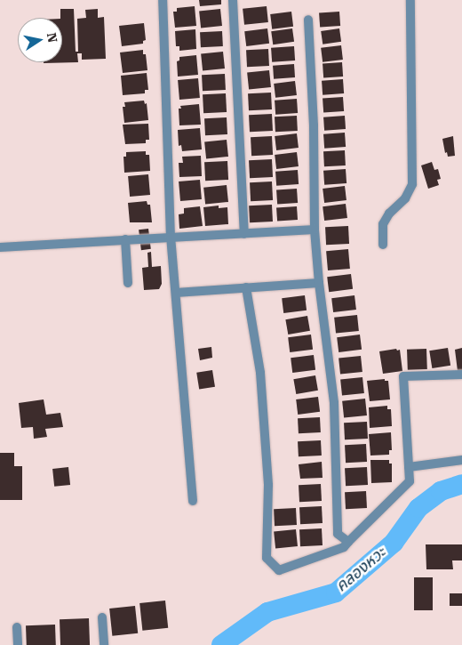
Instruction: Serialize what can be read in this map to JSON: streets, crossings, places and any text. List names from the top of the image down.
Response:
{
  "water": ["คลองหวะ"],
  "north": "right"
}
